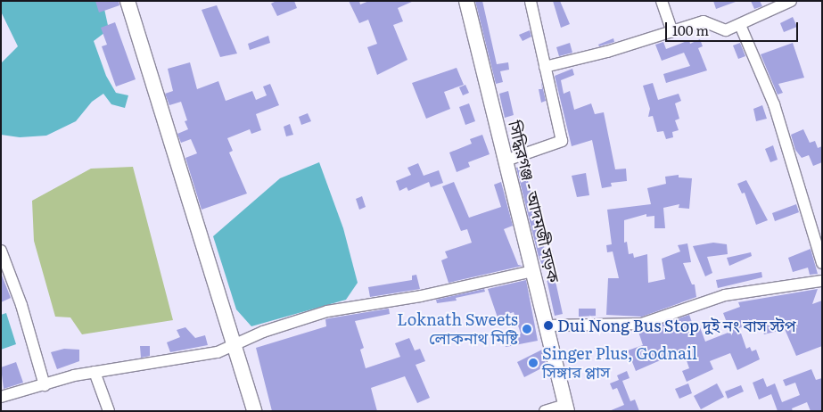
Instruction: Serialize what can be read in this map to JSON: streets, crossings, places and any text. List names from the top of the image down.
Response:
{
  "streets": {
    "main road": ["সিদ্ধিরগঞ্জ - আদমজী সড়ক"]
  },
  "places": ["Dui Nong Bus Stop দুই নং বাস স্টপ", "Loknath Sweets লোকনাথ মিষ্টি", "Singer Plus, Godnail সিঙ্গার প্লাস"],
  "scale_bar": "100 m"
}
